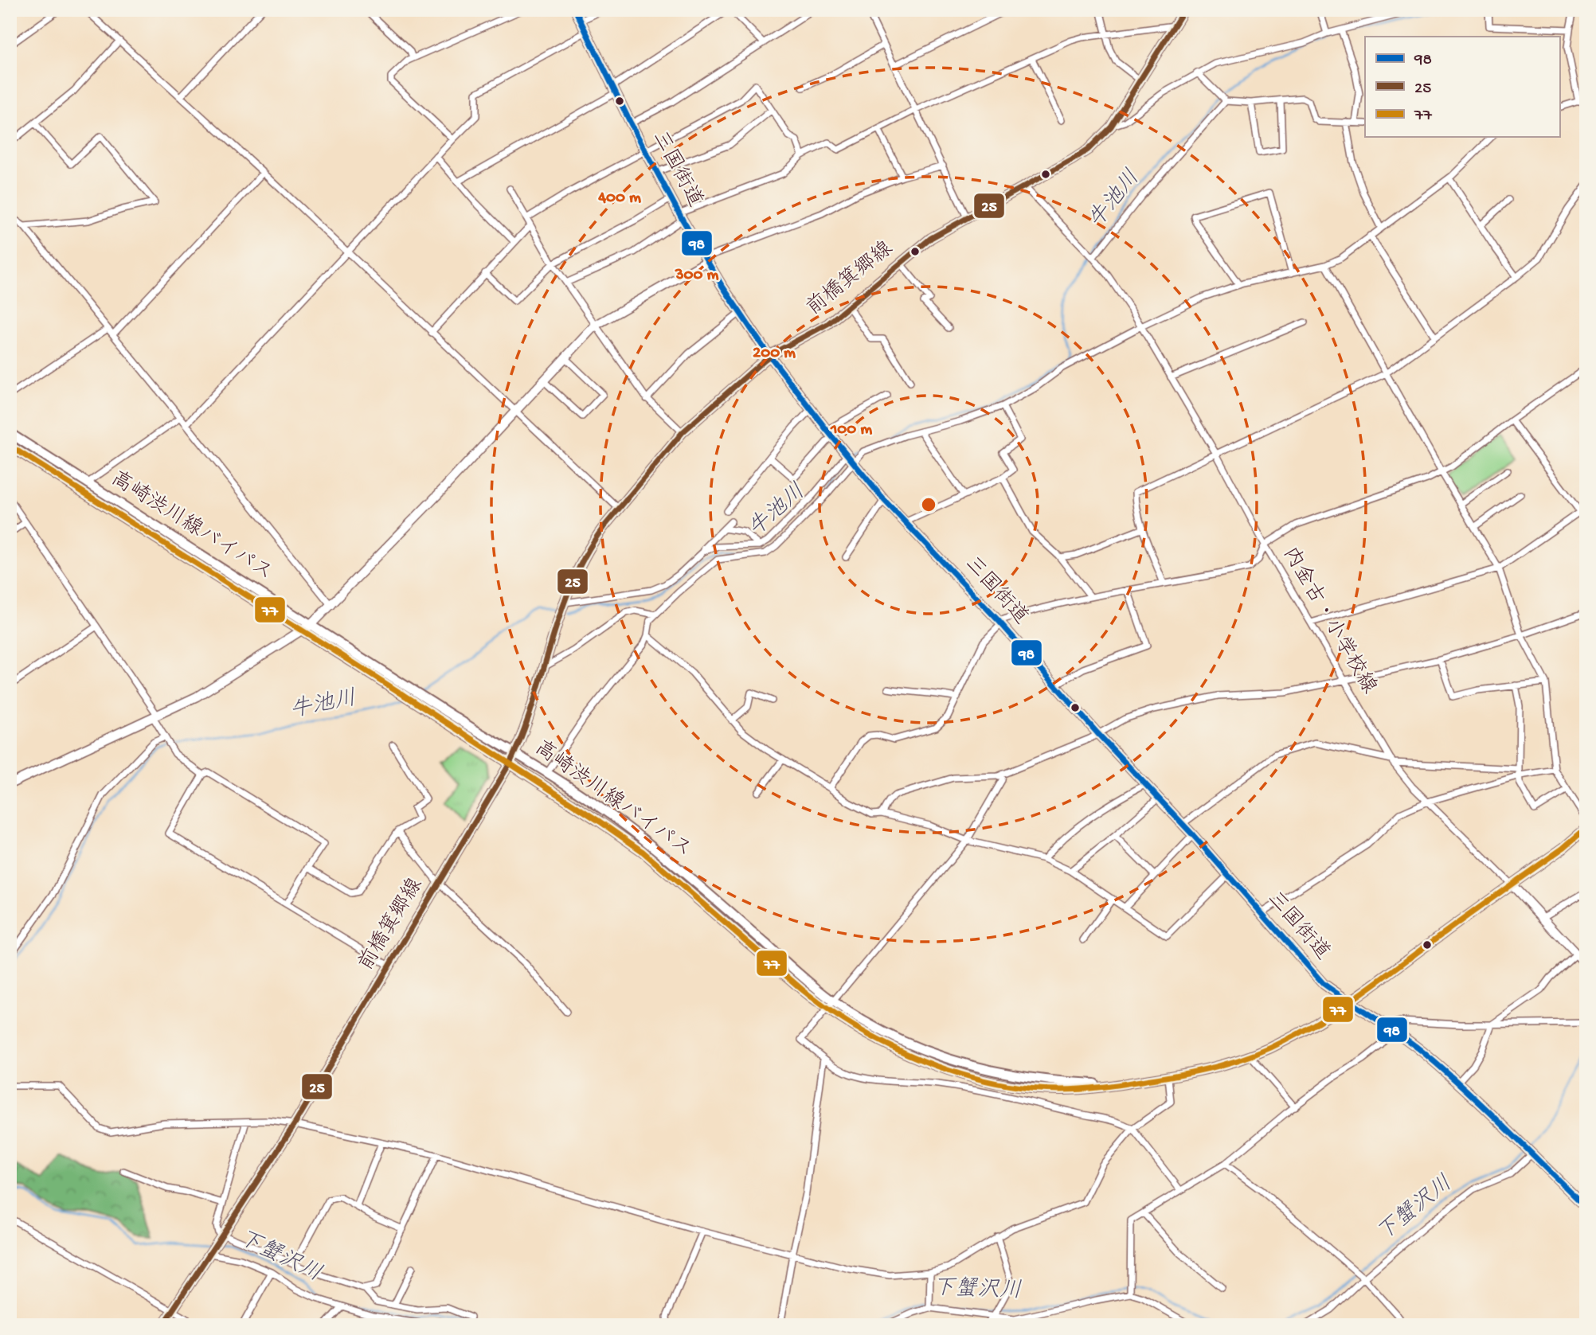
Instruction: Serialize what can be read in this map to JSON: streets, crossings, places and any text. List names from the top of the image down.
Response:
{
  "streets": {
    "main road": ["三国街道", "前橋箕郷線", "高崎渋川線バイパス"],
    "street": ["内金古・小学校線"]
  },
  "crossings": [
    ["三国街道", "前橋箕郷線"],
    ["三国街道", "高崎渋川線バイパス"],
    ["前橋箕郷線", "高崎渋川線バイパス"],
    ["前橋箕郷線", "内金古・小学校線"],
    ["高崎渋川線バイパス", "内金古・小学校線"]
  ],
  "water": ["牛池川", "下蟹沢川"],
  "lines": ["transit line 98", "transit line 25", "transit line 77"],
  "legend": ["98", "25", "77"],
  "rings": [
    "400 m",
    "300 m",
    "200 m",
    "100 m"
  ]
}
